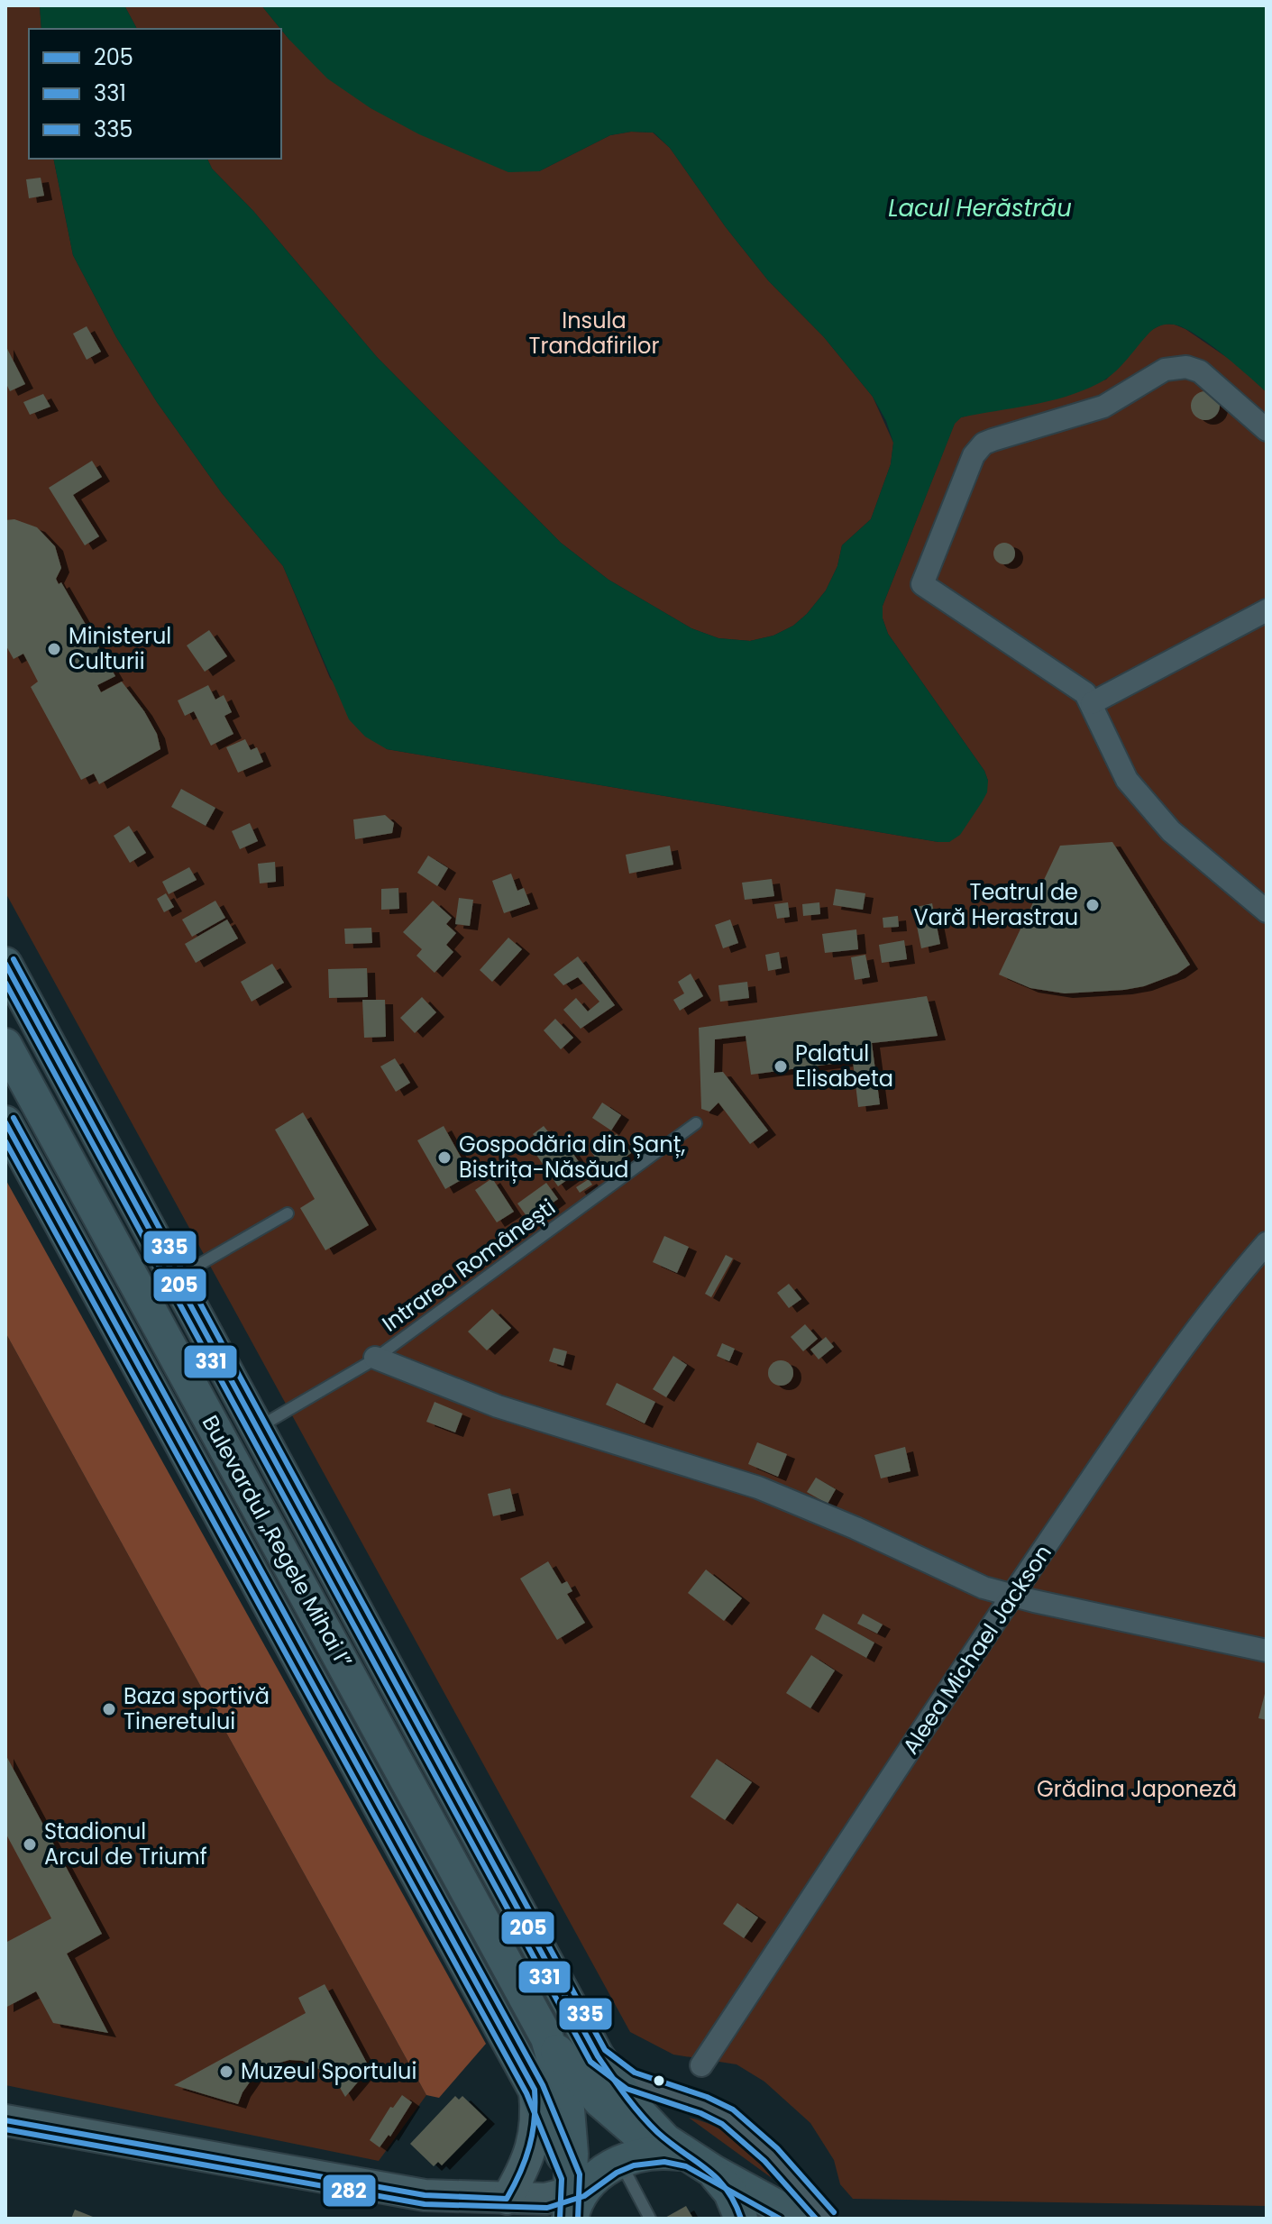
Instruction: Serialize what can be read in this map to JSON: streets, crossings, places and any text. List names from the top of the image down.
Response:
{
  "streets": {
    "main road": ["Bulevardul „Regele Mihai I”"],
    "street": ["Aleea Michael Jackson"],
    "lane": ["Intrarea Românești"]
  },
  "crossings": [
    ["Intrarea Românești", "Bulevardul „Regele Mihai I”"]
  ],
  "water": ["Lacul Herăstrău"],
  "parks": ["Insula Trandafirilor", "Grădina Japoneză"],
  "places": [
    "Ministerul Culturii",
    "Teatrul de Vară Herastrau",
    "Palatul Elisabeta",
    "Gospodăria din Șanț, Bistrița-Năsăud",
    "Baza sportivă Tineretului",
    "Stadionul Arcul de Triumf",
    "Muzeul Sportului"
  ],
  "lines": [
    "transit line 335",
    "transit line 205",
    "transit line 331",
    "transit line 282"
  ],
  "legend": ["205", "331", "335"]
}
